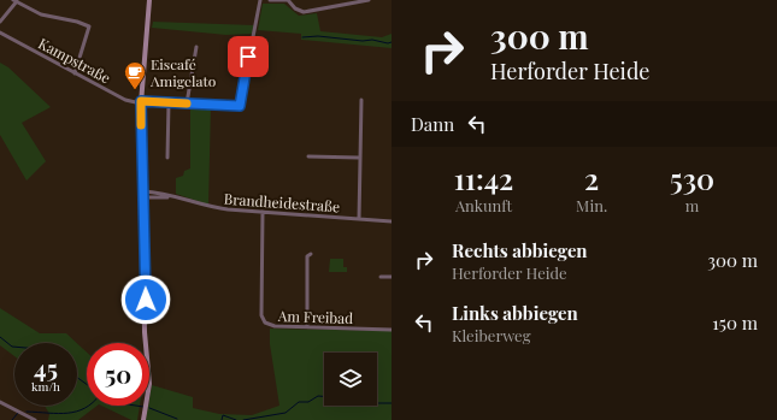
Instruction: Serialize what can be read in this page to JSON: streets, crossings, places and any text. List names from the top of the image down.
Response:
{
  "streets": {
    "street": ["Kampstraße", "Brandheidestraße", "Am Freibad"]
  },
  "crossings": [
    ["Brandheidestraße", "Am Freibad"]
  ],
  "places": {
    "cafe": ["Eiscafé Amigelato"]
  },
  "page": {
    "turn": ["300 m", "Herforder Heide"],
    "then": "Dann",
    "eta": [
      "11:42",
      "Ankunft",
      "2",
      "Min.",
      "530",
      "m"
    ],
    "list": [
      {
        "name": "Rechts abbiegen",
        "note": "Herforder Heide",
        "value": "300 m"
      },
      {
        "name": "Links abbiegen",
        "note": "Kleiberweg",
        "value": "150 m"
      }
    ],
    "speed": "45 km/h",
    "limit": "50"
  }
}
